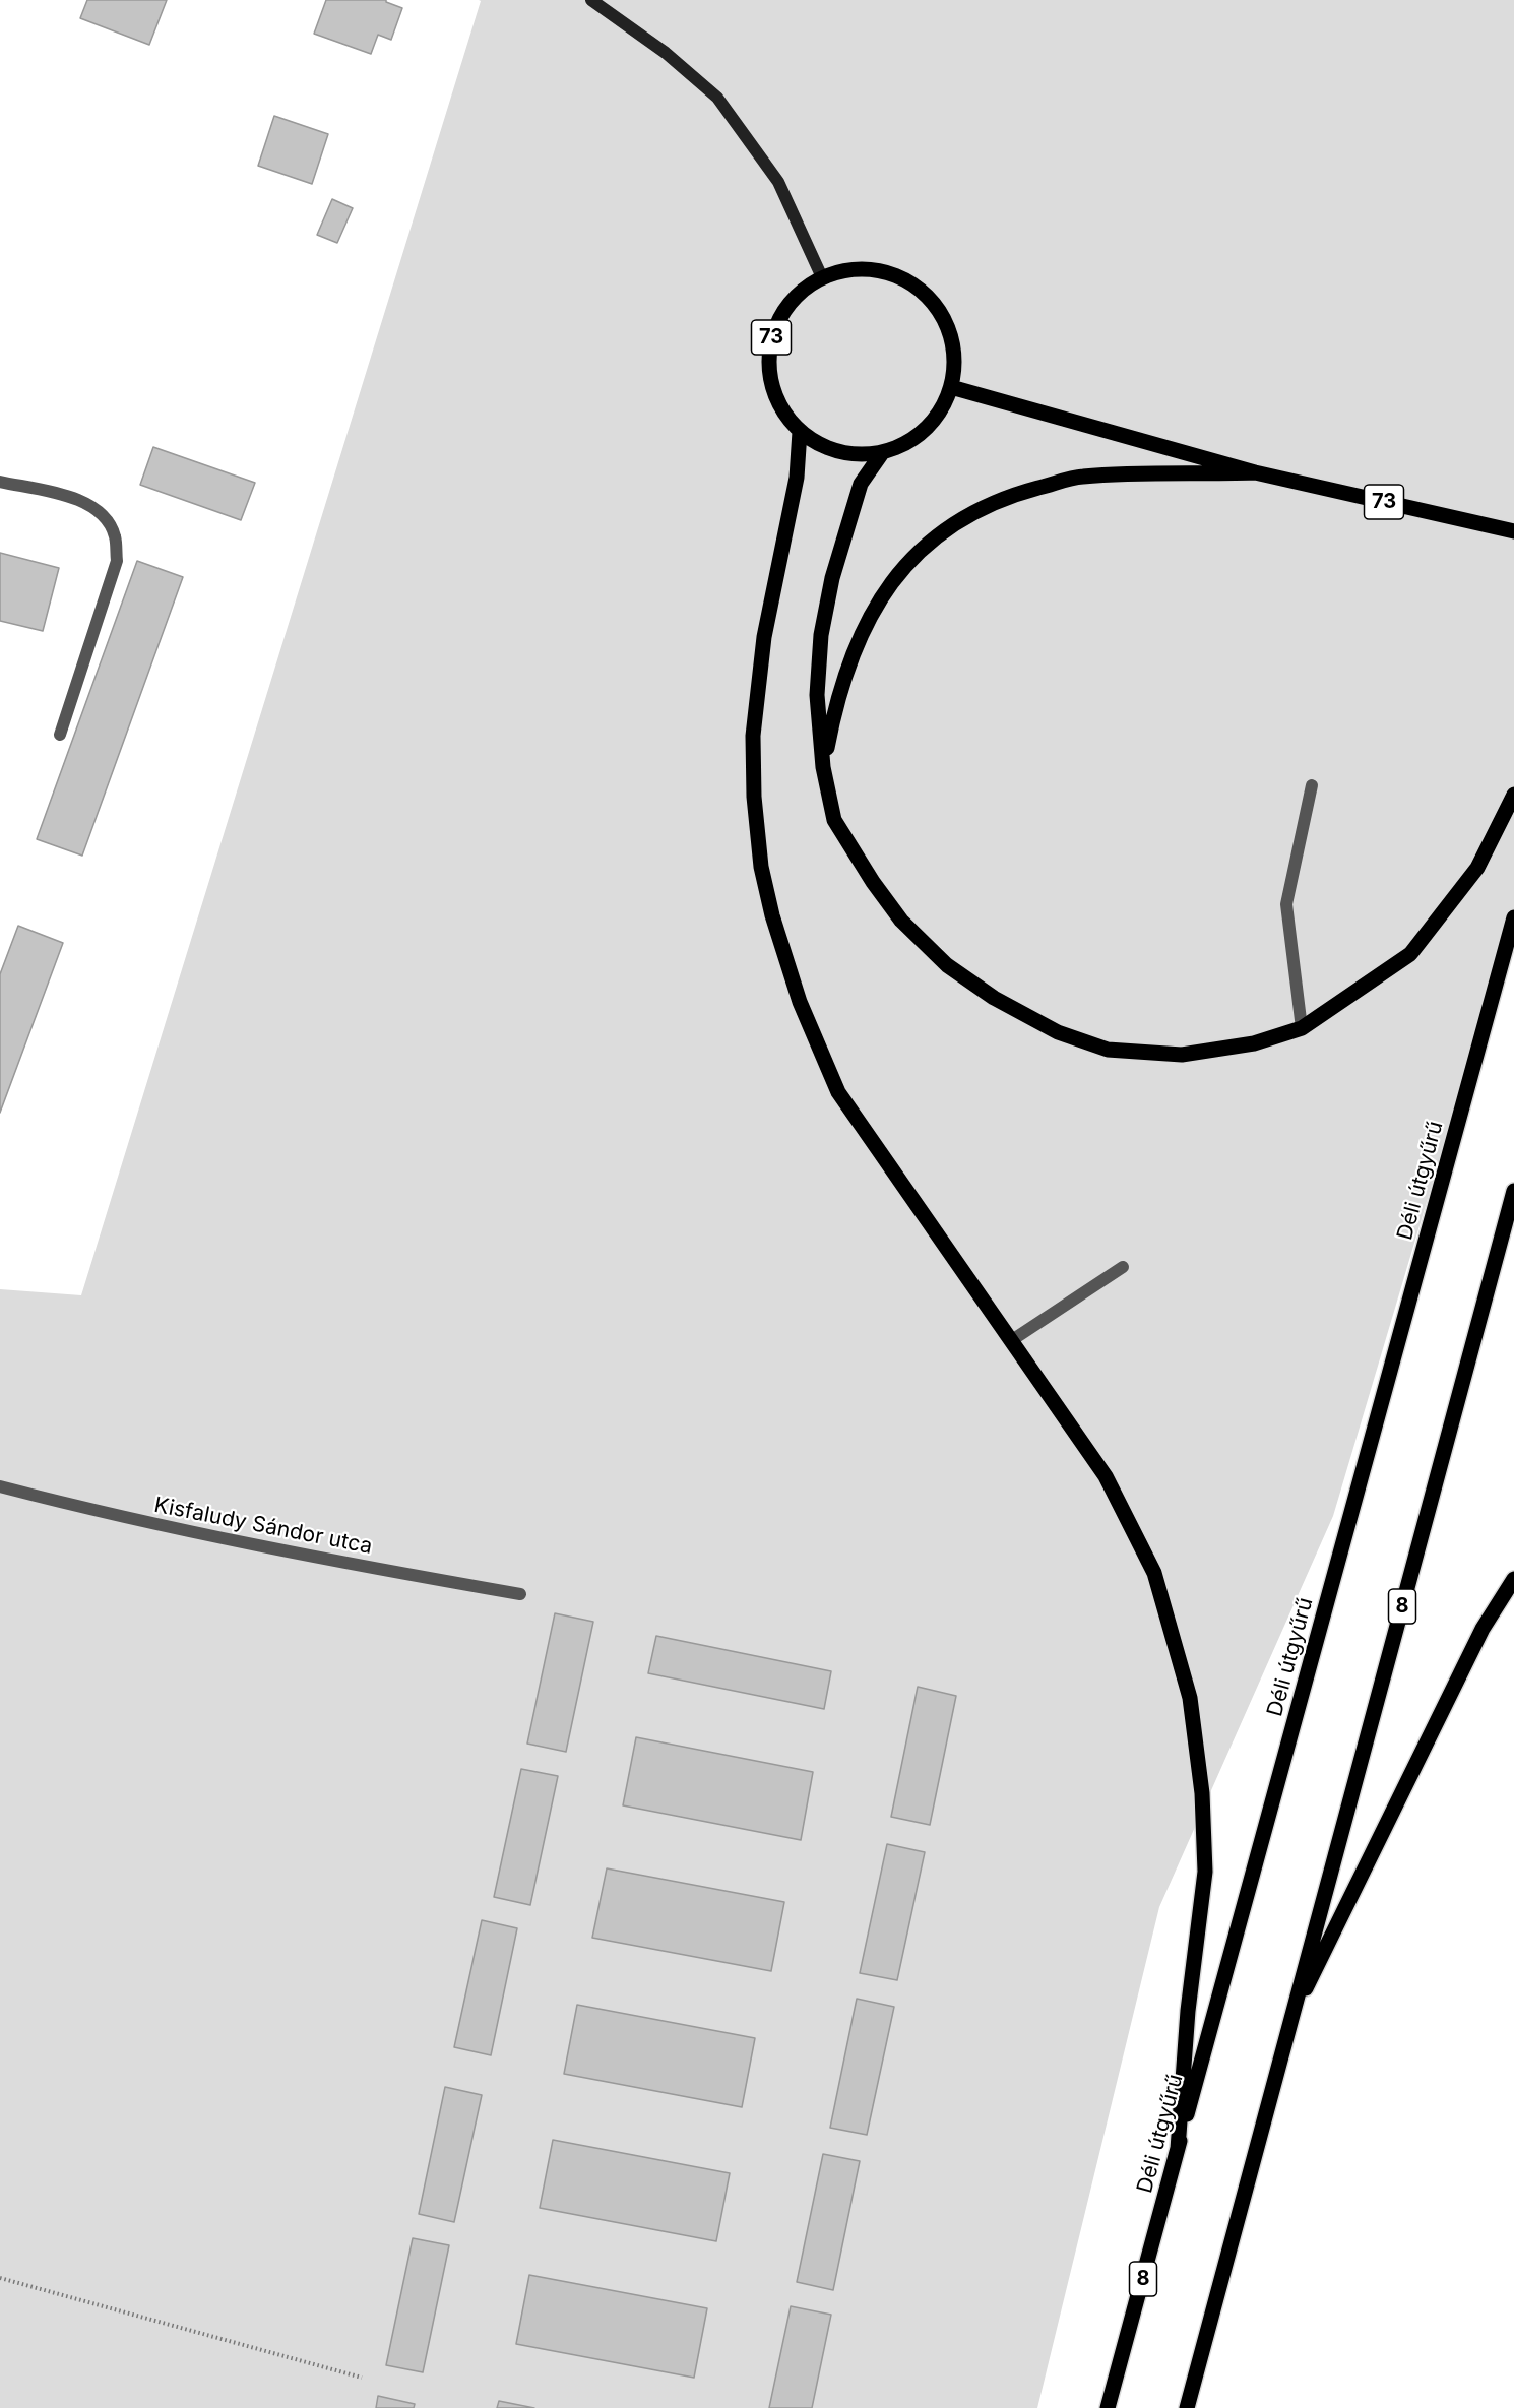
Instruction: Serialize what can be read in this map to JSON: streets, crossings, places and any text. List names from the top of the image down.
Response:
{
  "streets": {
    "main road": ["73", "Déli útgyűrű", "8"],
    "street": ["Kisfaludy Sándor utca"]
  }
}
